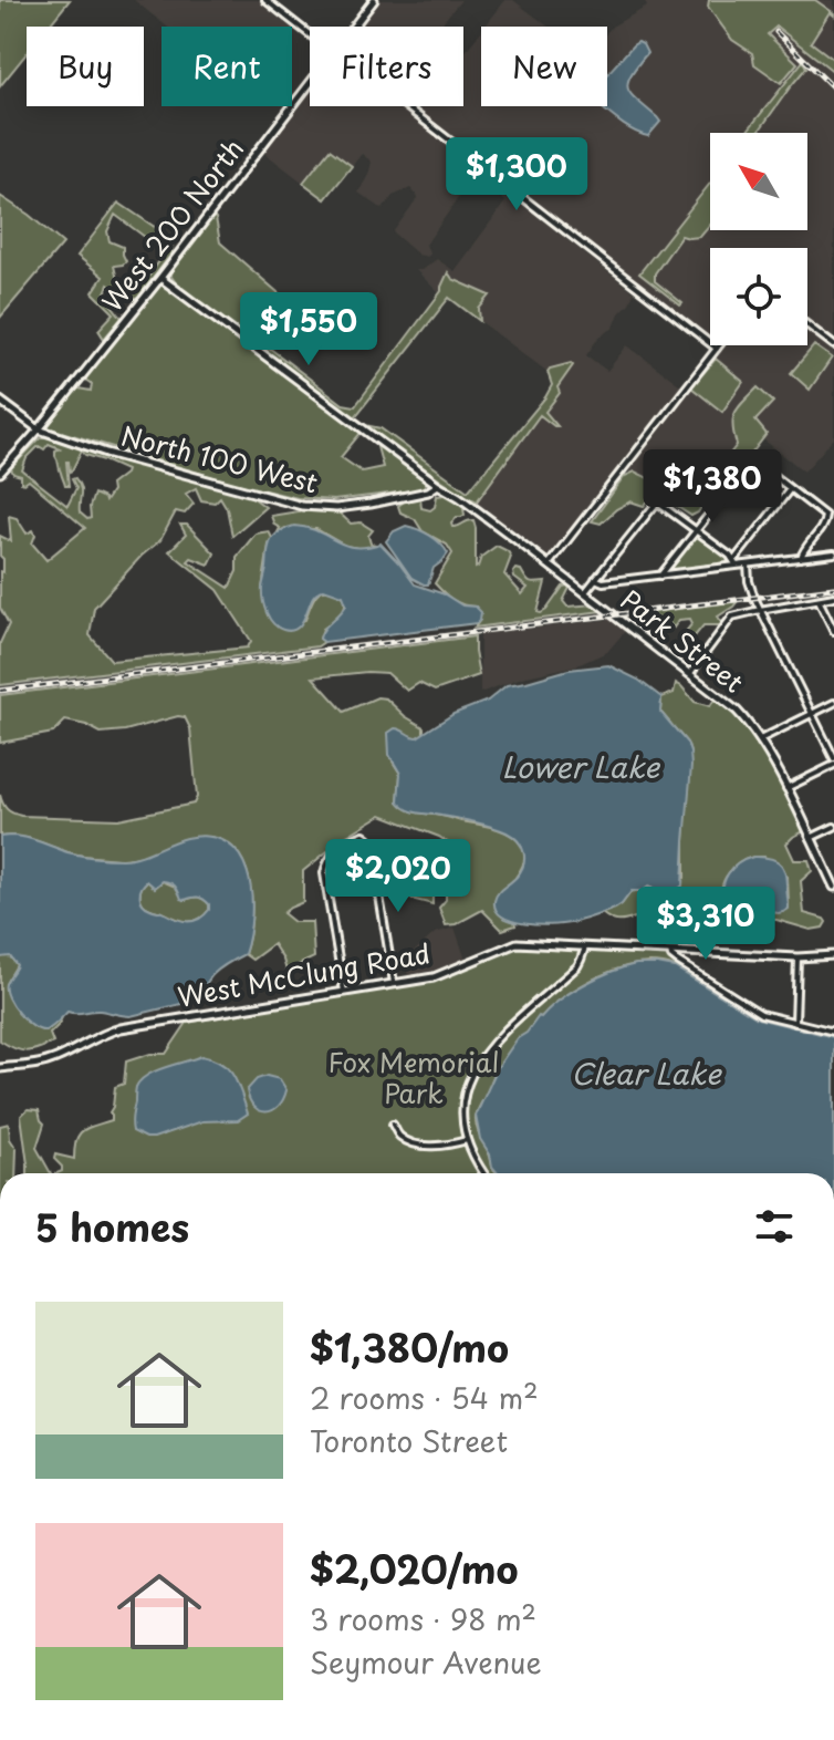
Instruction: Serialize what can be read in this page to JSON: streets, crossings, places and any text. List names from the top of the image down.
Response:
{
  "streets": {
    "street": [
      "West 200 North",
      "North 100 West",
      "Park Street",
      "West McClung Road"
    ]
  },
  "crossings": [
    ["West 200 North", "North 100 West"],
    ["West 200 North", "Park Street"],
    ["North 100 West", "Park Street"]
  ],
  "water": ["Lower Lake", "Clear Lake"],
  "parks": ["Fox Memorial Park"],
  "north": "top left",
  "page": {
    "chip": [
      "Buy",
      "Rent",
      "Filters",
      "New"
    ],
    "price": [
      "$1,300",
      "$1,550",
      "$1,380",
      "$2,020",
      "$3,310"
    ],
    "heading": "5 homes",
    "list": [
      {
        "name": "$1,380/mo",
        "note": "2 rooms · 54 m² · Toronto Street"
      },
      {
        "name": "$2,020/mo",
        "note": "3 rooms · 98 m² · Seymour Avenue"
      }
    ]
  }
}
